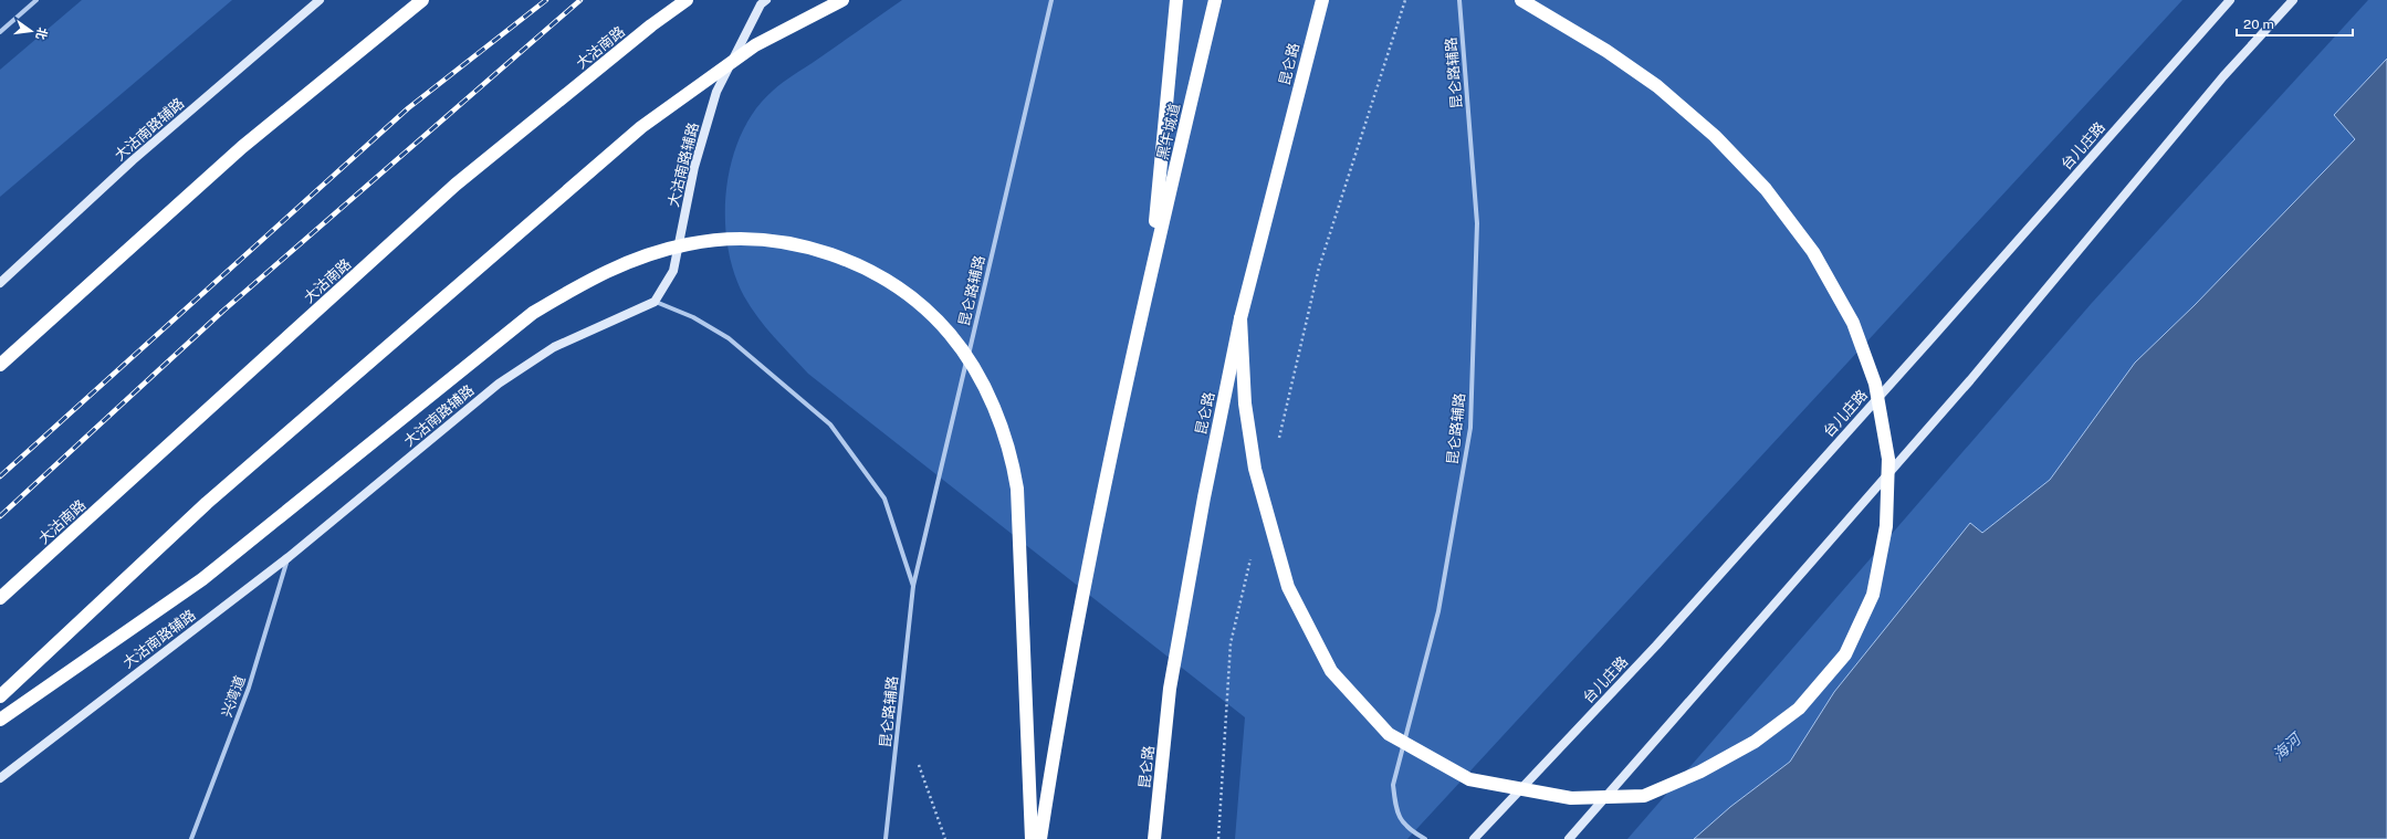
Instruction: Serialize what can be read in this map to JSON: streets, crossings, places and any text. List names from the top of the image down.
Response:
{
  "streets": {
    "highway": ["大沽南路", "昆仑路", "黑牛城道"],
    "street": [
      "昆仑路辅路",
      "大沽南路辅路",
      "台儿庄路",
      "兴湾道"
    ]
  },
  "crossings": [
    ["昆仑路辅路", "大沽南路辅路"],
    ["大沽南路辅路", "兴湾道"]
  ],
  "water": ["海河"],
  "scale_bar": "20 m",
  "north": "right"
}
